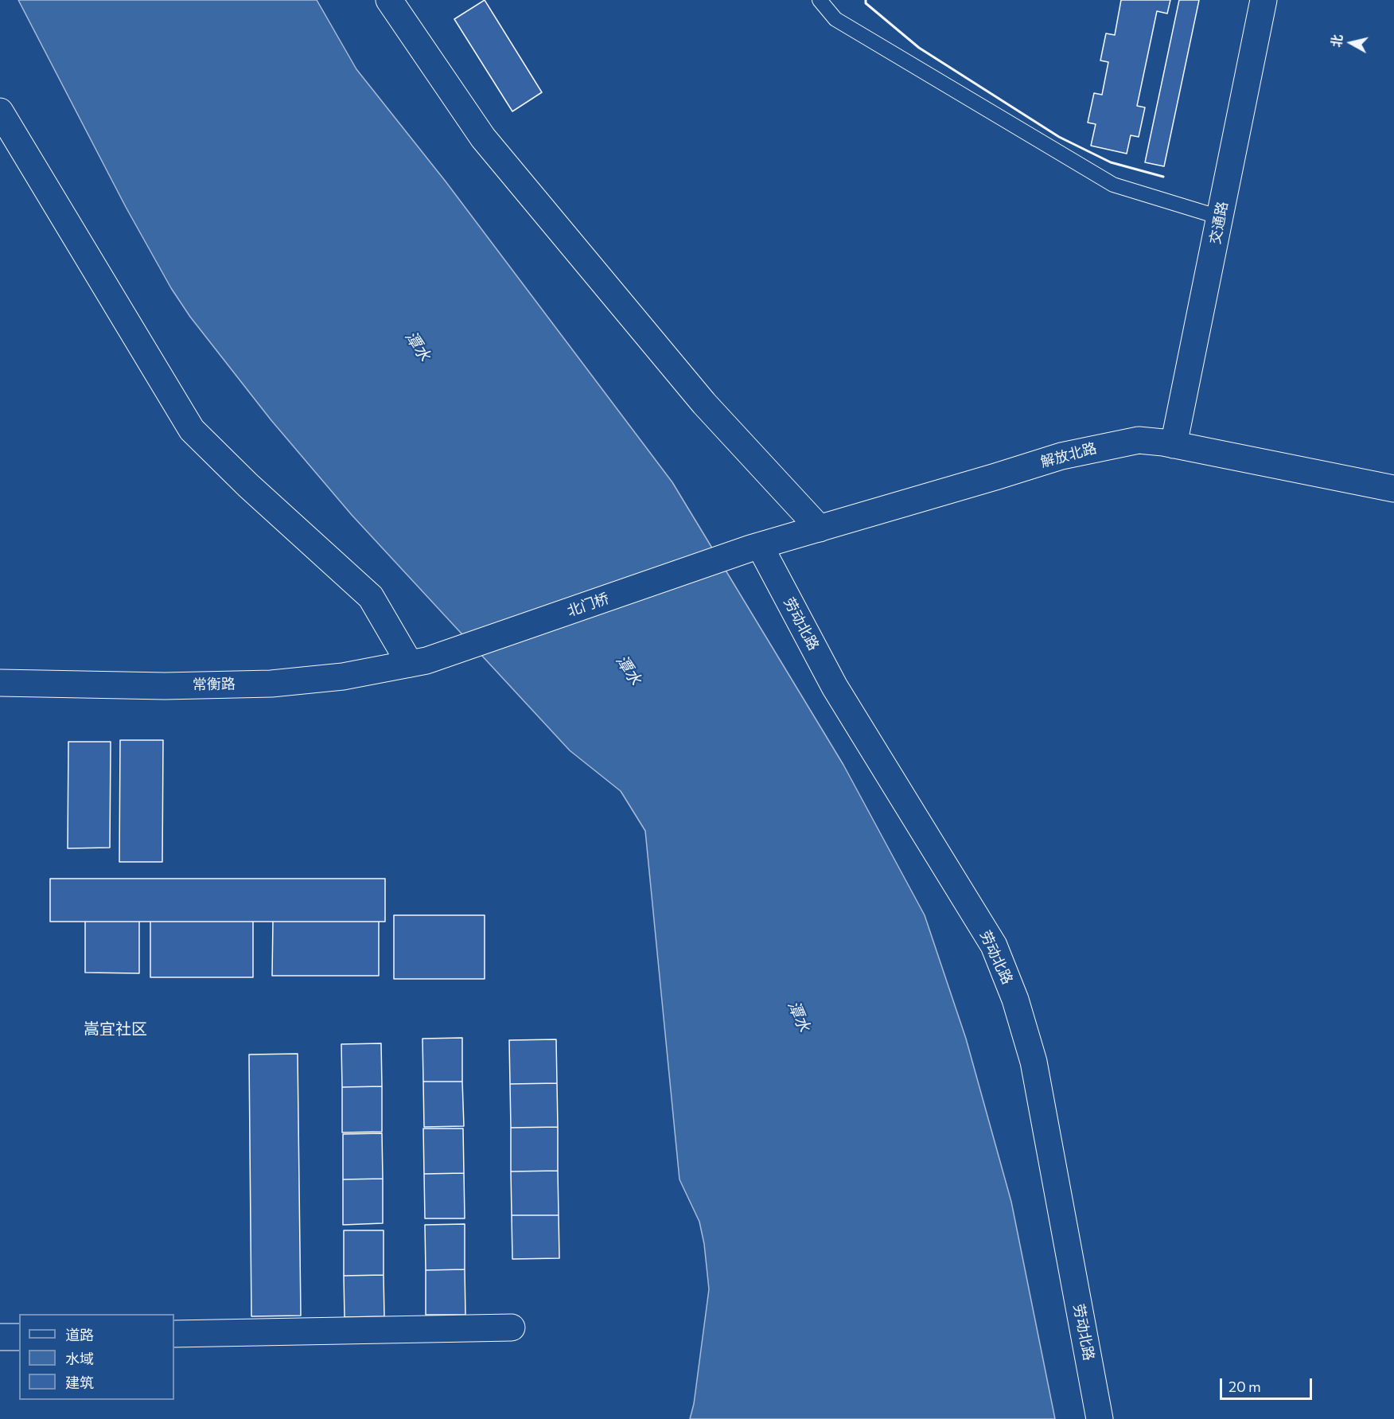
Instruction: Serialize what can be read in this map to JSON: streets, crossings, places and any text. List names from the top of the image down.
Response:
{
  "streets": {
    "street": [
      "交通路",
      "解放北路",
      "北门桥",
      "劳动北路",
      "常衡路"
    ]
  },
  "crossings": [
    ["交通路", "解放北路"],
    ["解放北路", "北门桥"],
    ["解放北路", "劳动北路"],
    ["北门桥", "劳动北路"],
    ["北门桥", "常衡路"]
  ],
  "districts": ["嵩宜社区"],
  "water": ["潭水"],
  "legend": ["道路", "水域", "建筑"],
  "scale_bar": "20 m",
  "north": "left"
}
